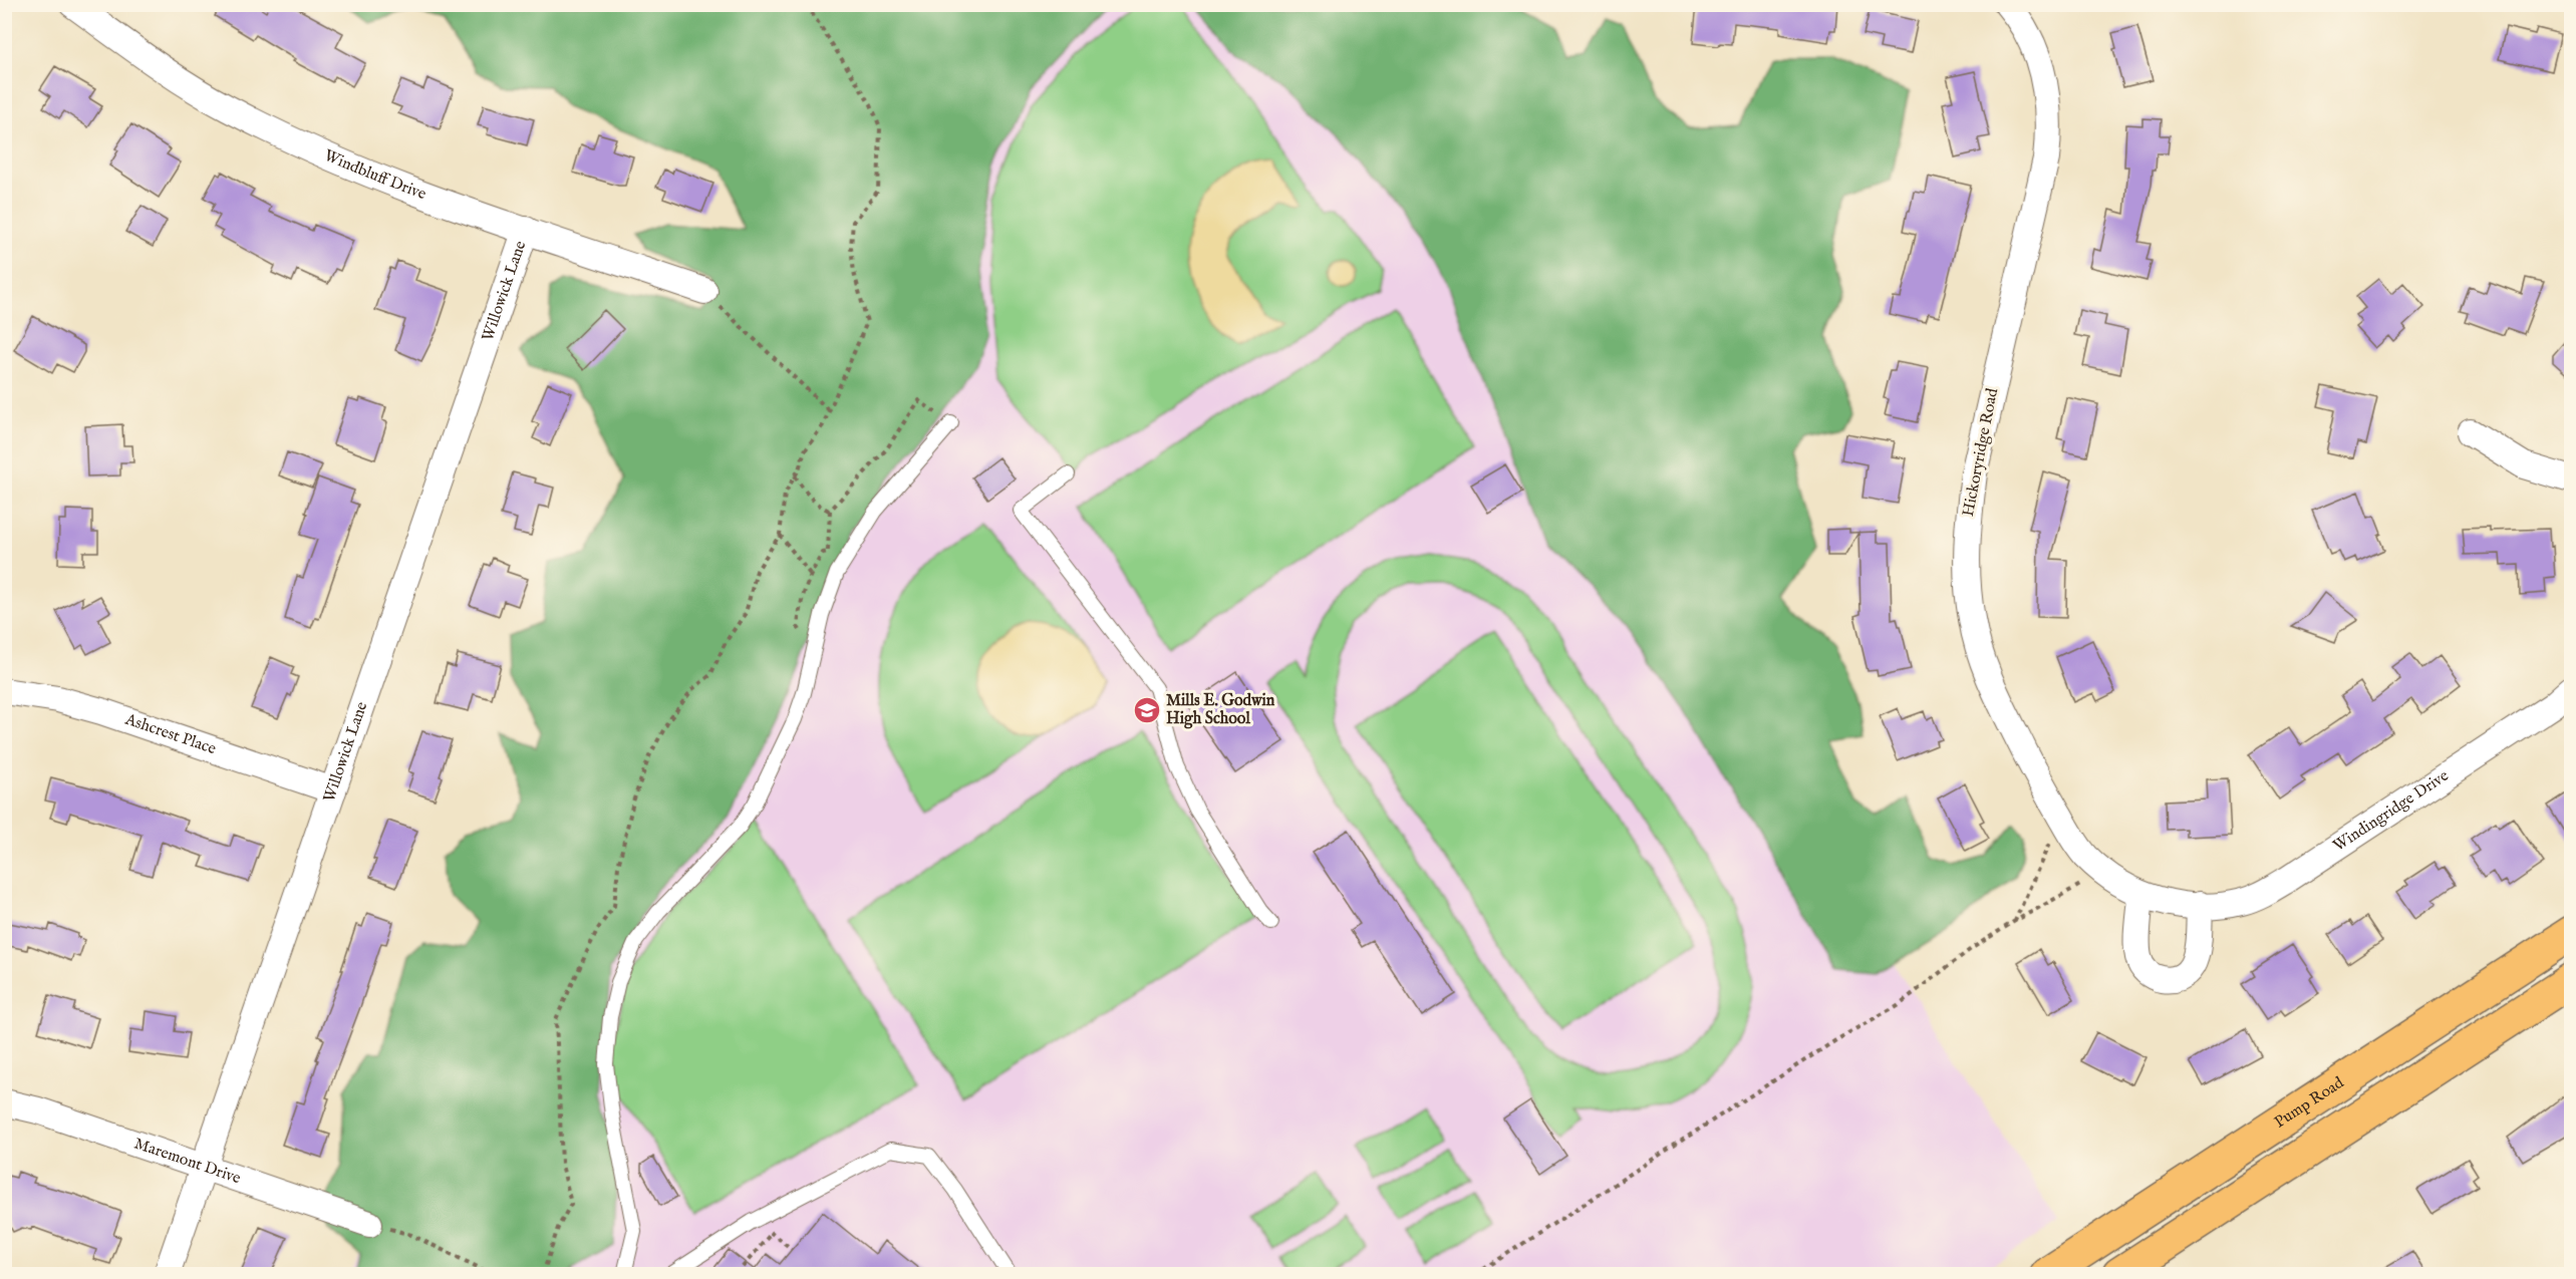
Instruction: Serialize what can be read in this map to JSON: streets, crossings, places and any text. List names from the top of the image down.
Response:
{
  "streets": {
    "main road": ["Pump Road"],
    "street": [
      "Windbluff Drive",
      "Willowick Lane",
      "Hickoryridge Road",
      "Ashcrest Place",
      "Windingridge Drive",
      "Maremont Drive"
    ]
  },
  "crossings": [
    ["Windbluff Drive", "Willowick Lane"],
    ["Willowick Lane", "Ashcrest Place"],
    ["Willowick Lane", "Maremont Drive"],
    ["Hickoryridge Road", "Windingridge Drive"]
  ],
  "places": {
    "school or university": ["Mills E. Godwin High School"]
  }
}
